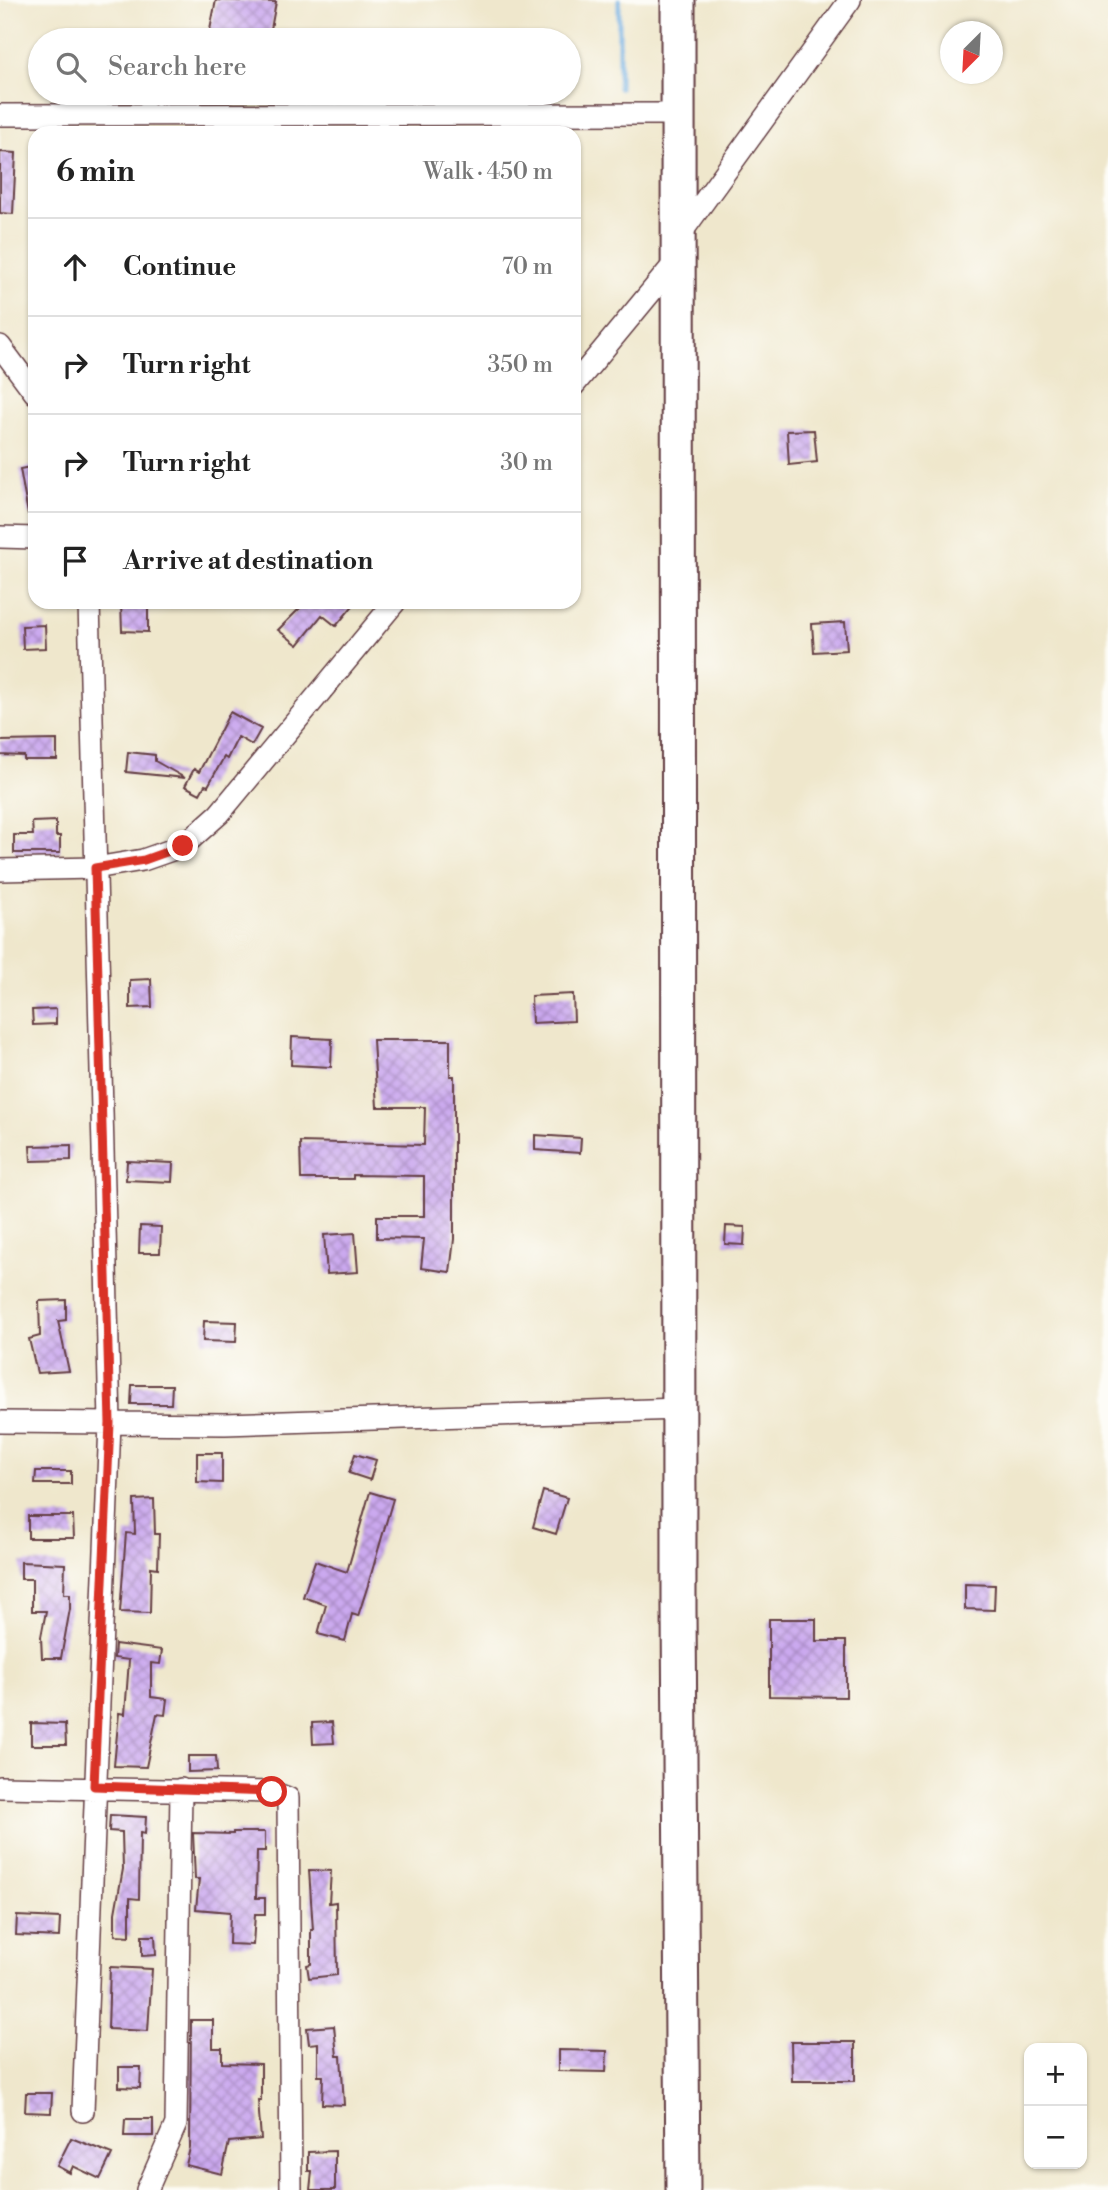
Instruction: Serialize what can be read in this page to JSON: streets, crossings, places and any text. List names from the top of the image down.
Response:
{
  "north": "bottom left",
  "page": {
    "search": "Search here",
    "heading": ["6 min", "Walk · 450 m"],
    "list": [
      ["Continue", "70 m"],
      ["Turn right", "350 m"],
      ["Turn right", "30 m"],
      "Arrive at destination"
    ],
    "map_buttons": ["+", "−"]
  }
}
